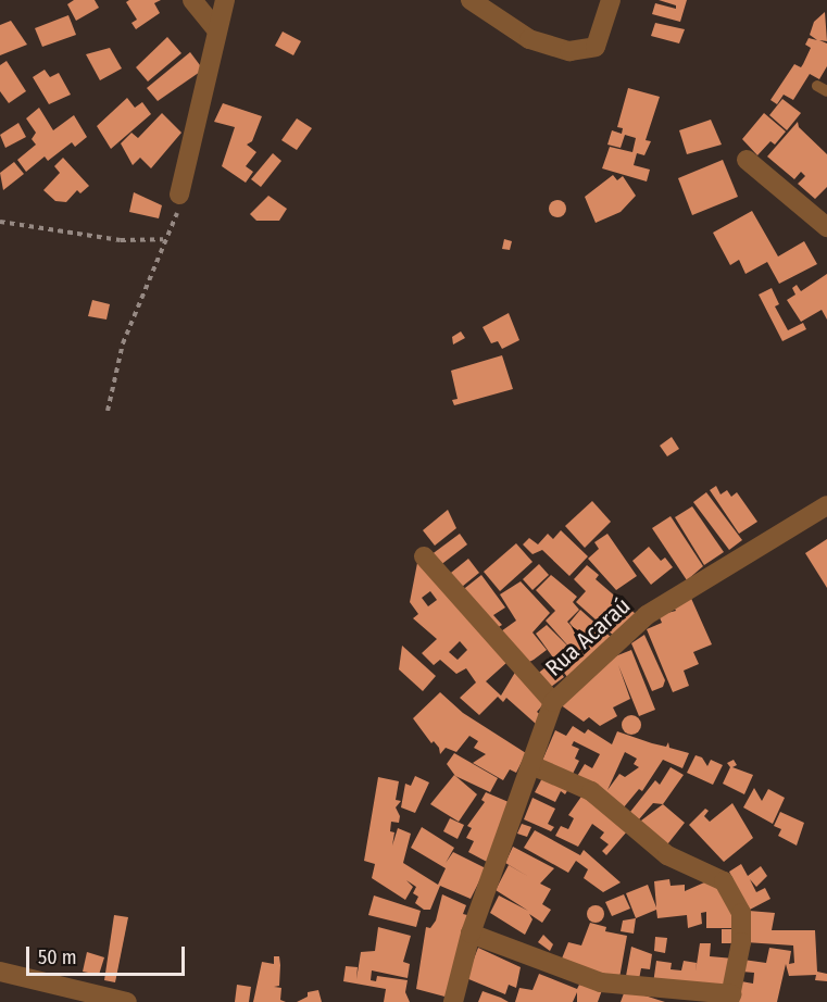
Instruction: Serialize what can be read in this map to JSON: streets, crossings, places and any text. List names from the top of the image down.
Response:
{
  "streets": {
    "street": ["Rua Acaraú"]
  },
  "scale_bar": "50 m"
}
